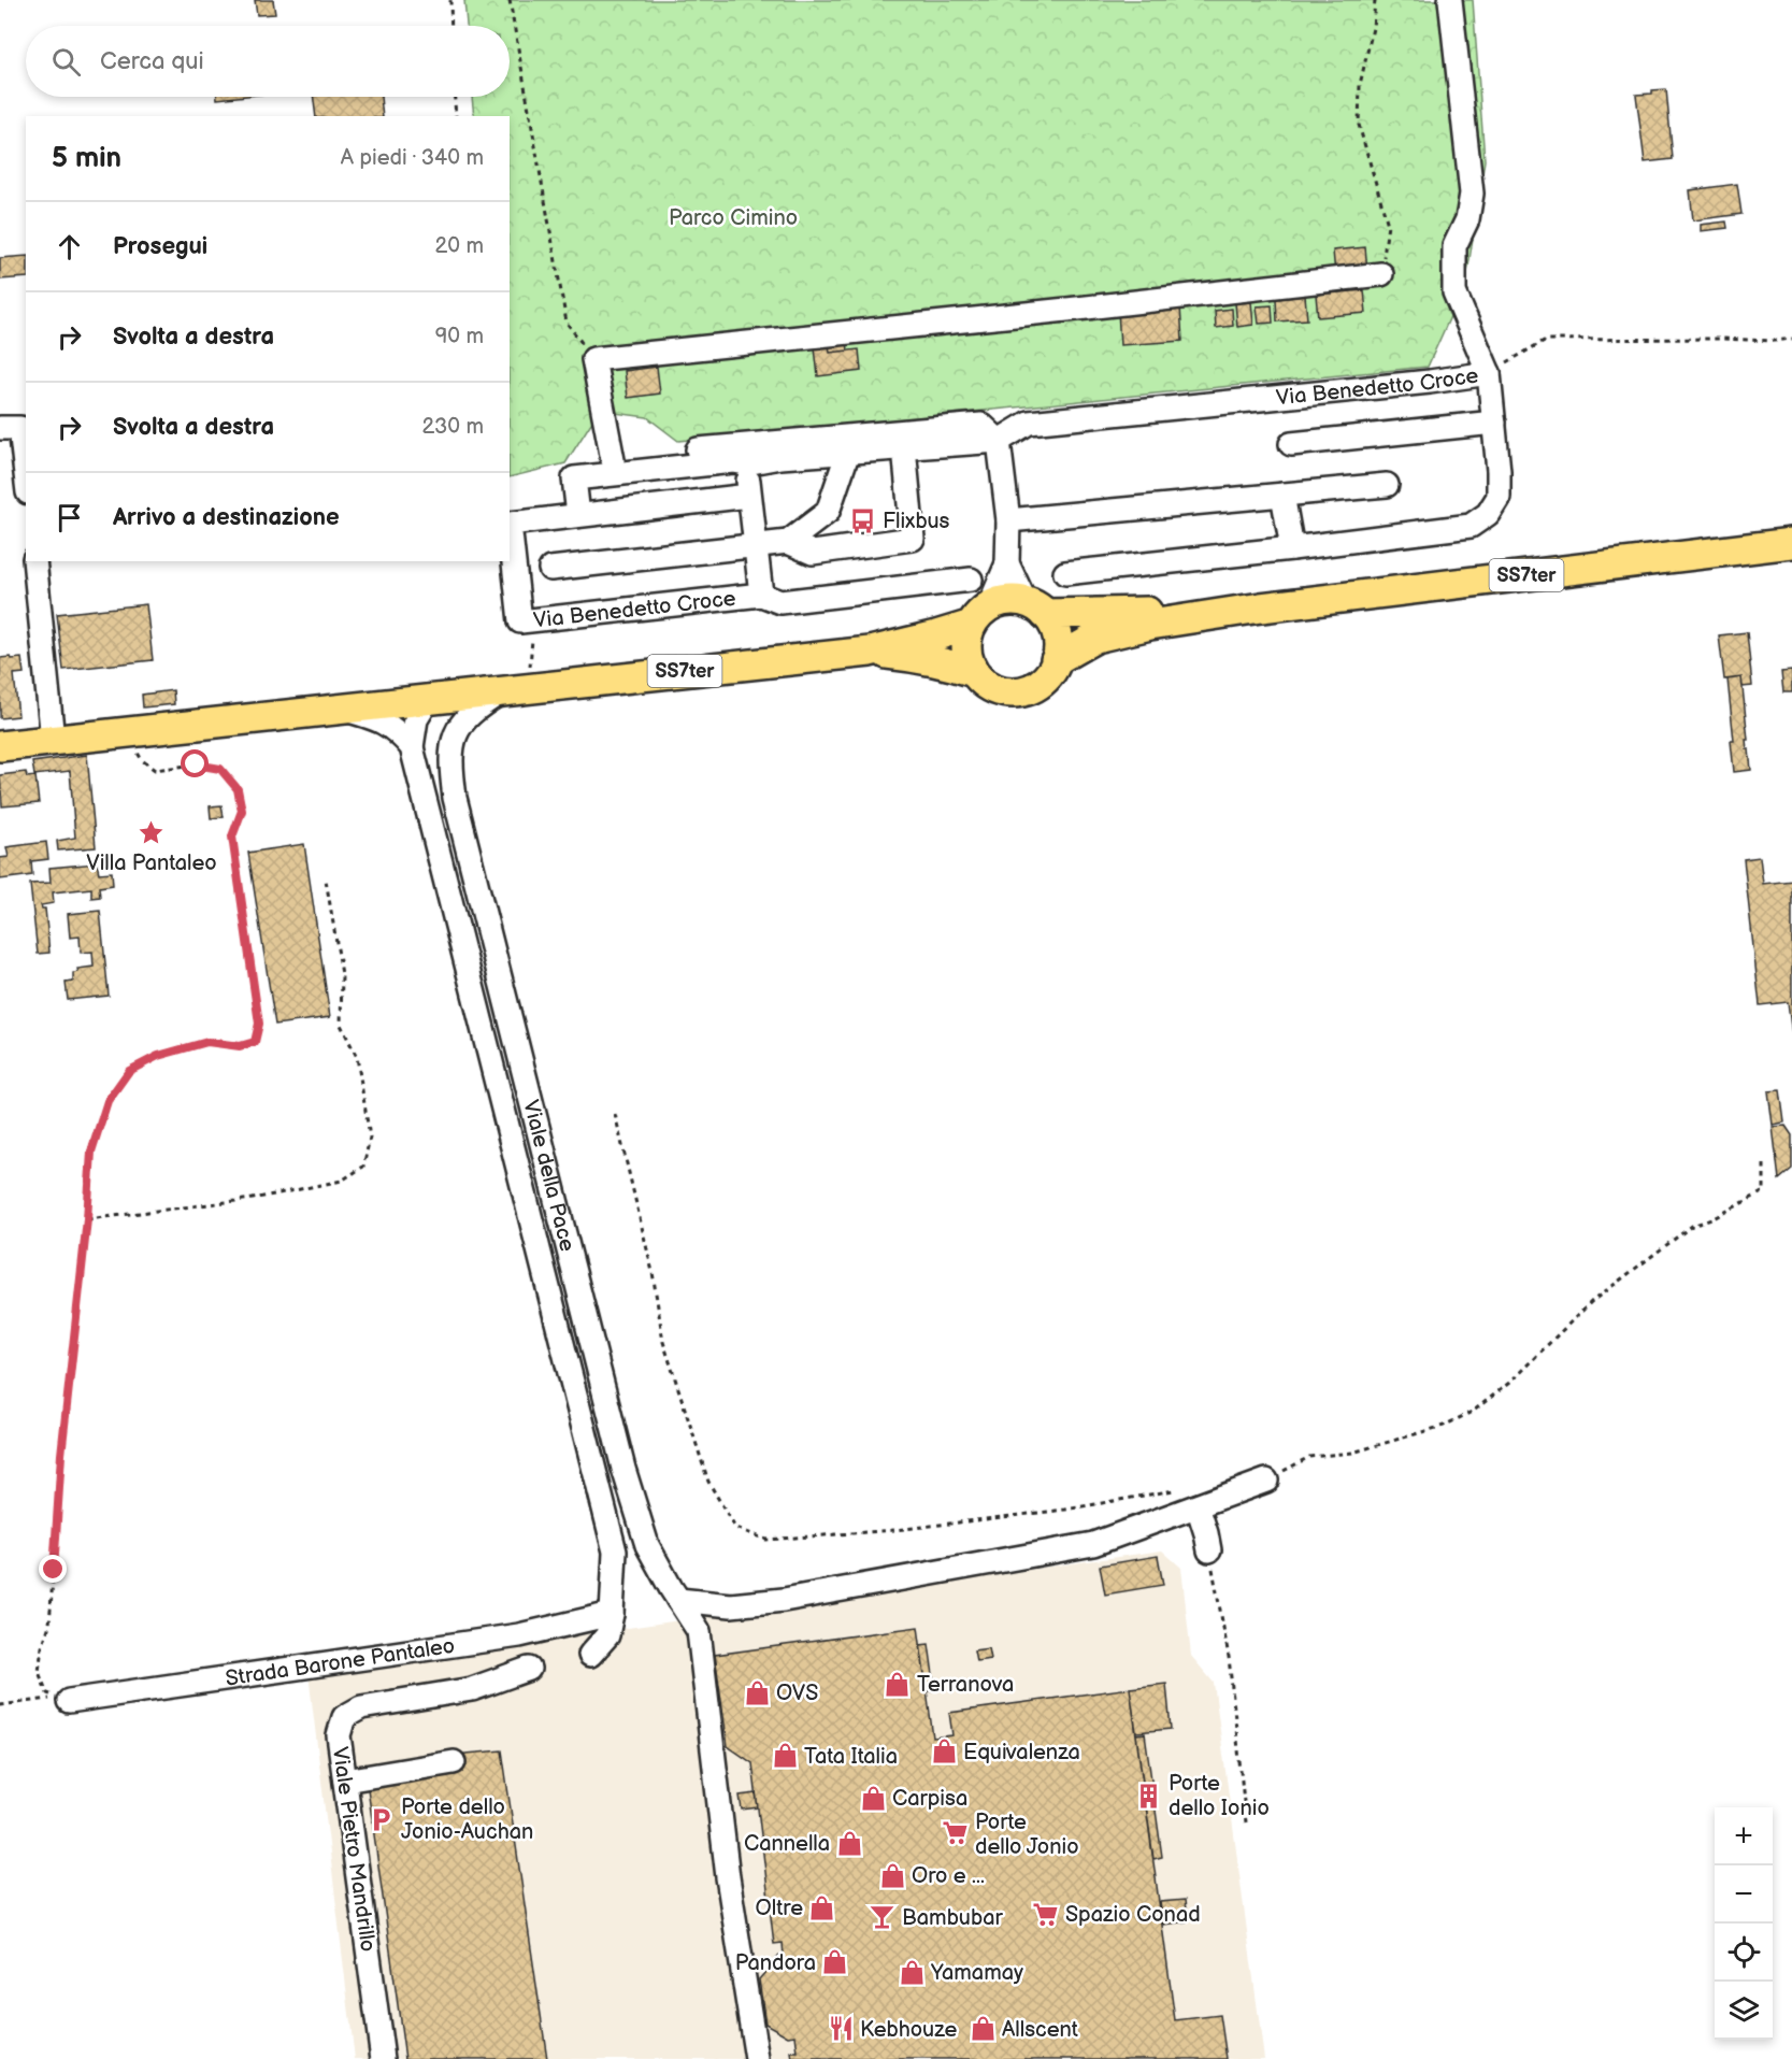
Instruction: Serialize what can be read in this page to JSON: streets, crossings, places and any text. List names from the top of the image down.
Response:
{
  "streets": {
    "main road": ["SS7ter"],
    "street": [
      "Via Benedetto Croce",
      "Viale della Pace",
      "Strada Barone Pantaleo",
      "Viale Pietro Mandrillo"
    ]
  },
  "crossings": [
    ["SS7ter", "Viale della Pace"],
    ["Viale della Pace", "Strada Barone Pantaleo"]
  ],
  "parks": ["Parco Cimino"],
  "places": {
    "bus stop": ["Flixbus"],
    "place": ["Villa Pantaleo"],
    "shop": [
      "Terranova",
      "OVS",
      "Equivalenza",
      "Tata Italia",
      "Carpisa",
      "Cannella",
      "Oro e ...",
      "Oltre",
      "Pandora",
      "Yamamay",
      "Allscent"
    ],
    "building": ["Porte dello Ionio"],
    "parking": ["Porte dello Jonio-Auchan"],
    "supermarket": ["Porte dello Jonio", "Spazio Conad"],
    "bar": ["Bambubar"],
    "restaurant": ["Kebhouze"]
  },
  "page": {
    "search": "Cerca qui",
    "heading": ["5 min", "A piedi · 340 m"],
    "list": [
      ["Prosegui", "20 m"],
      ["Svolta a destra", "90 m"],
      ["Svolta a destra", "230 m"],
      "Arrivo a destinazione"
    ],
    "map_buttons": ["+", "−"]
  }
}
